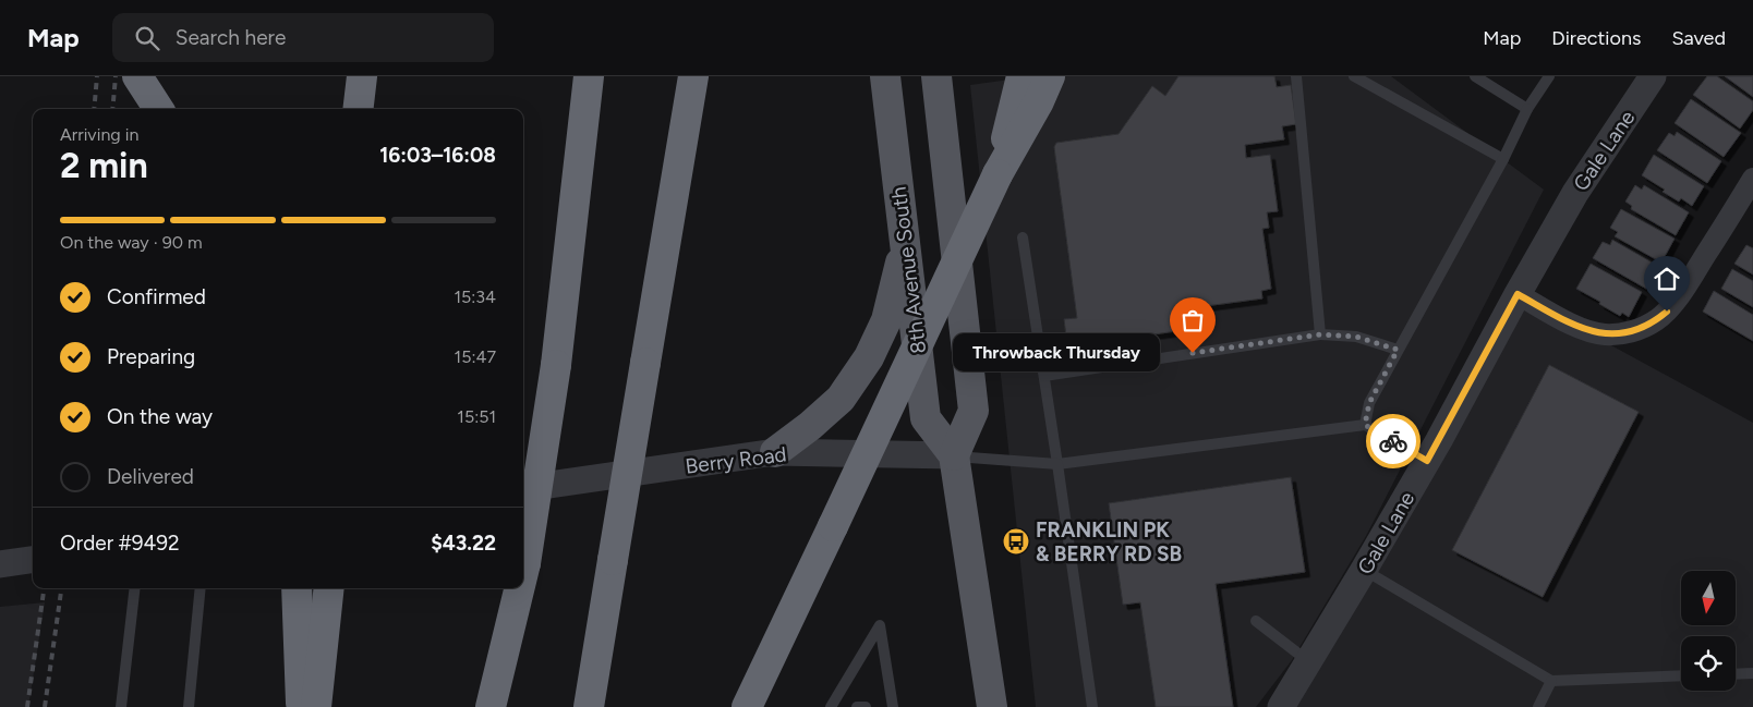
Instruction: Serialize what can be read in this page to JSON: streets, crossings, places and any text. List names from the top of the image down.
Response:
{
  "streets": {
    "main road": ["8th Avenue South"],
    "street": ["Gale Lane", "Berry Road"]
  },
  "crossings": [
    ["8th Avenue South", "Berry Road"]
  ],
  "places": {
    "other": ["Throwback Thursday"],
    "bus stop": ["FRANKLIN PK & BERRY RD SB"]
  },
  "north": "bottom",
  "page": {
    "header": "Map",
    "search": "Search here",
    "nav": ["Map", "Directions", "Saved"],
    "heading": ["2 min", "Arriving in", "16:03–16:08"],
    "panel": ["Order #9492", "$43.22"],
    "bar": "On the way · 90 m",
    "list": [
      ["Confirmed", "15:34"],
      ["Preparing", "15:47"],
      ["On the way", "15:51"],
      "Delivered"
    ],
    "bubble": "Throwback Thursday"
  }
}
